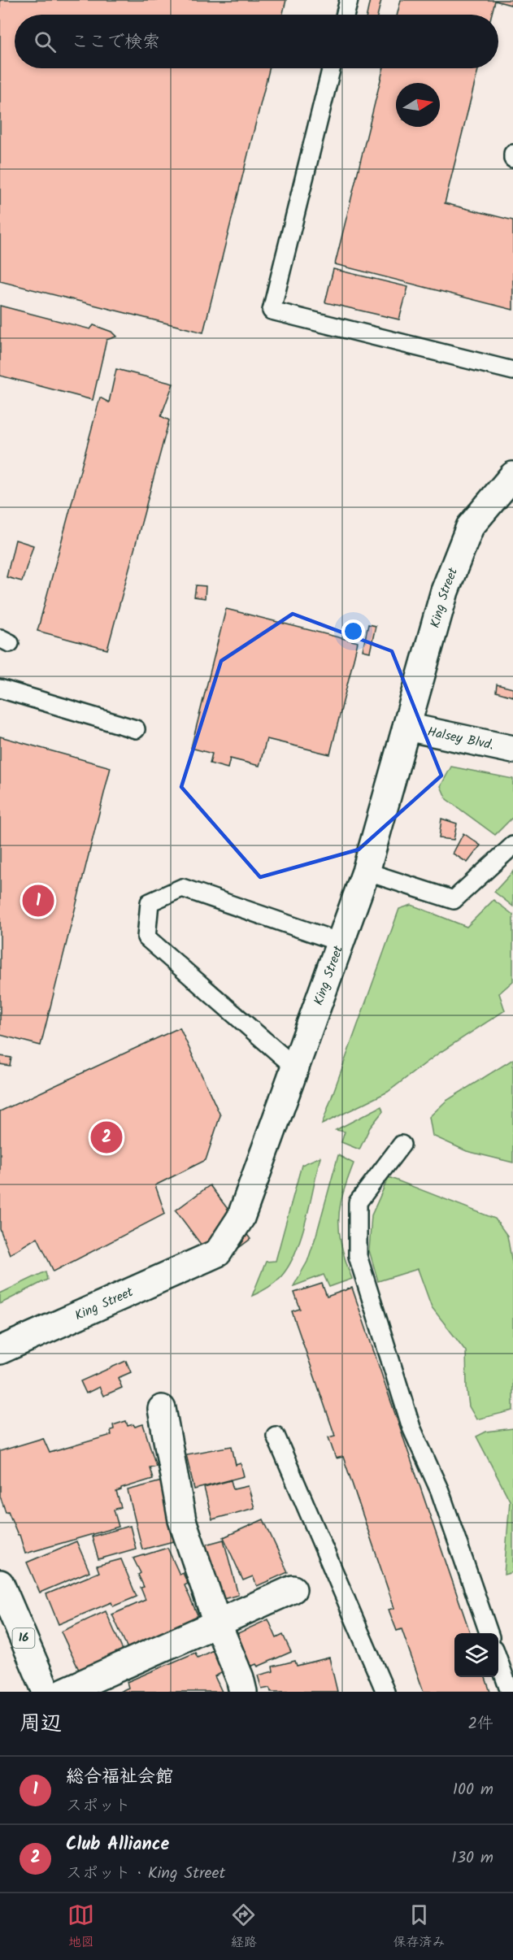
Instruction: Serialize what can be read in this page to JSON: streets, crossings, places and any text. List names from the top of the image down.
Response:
{
  "streets": {
    "main road": ["King Street", "Halsey Blvd.", "16"]
  },
  "crossings": [
    ["King Street", "Halsey Blvd."]
  ],
  "north": "right",
  "page": {
    "search": "ここで検索",
    "pins": ["1", "2"],
    "heading": ["周辺", "2件"],
    "list": [
      {
        "mark": "1",
        "name": "総合福祉会館",
        "note": "スポット",
        "value": "100 m"
      },
      {
        "mark": "2",
        "name": "Club Alliance",
        "note": "スポット · King Street",
        "value": "130 m"
      }
    ],
    "nav": ["地図", "経路", "保存済み"]
  }
}
